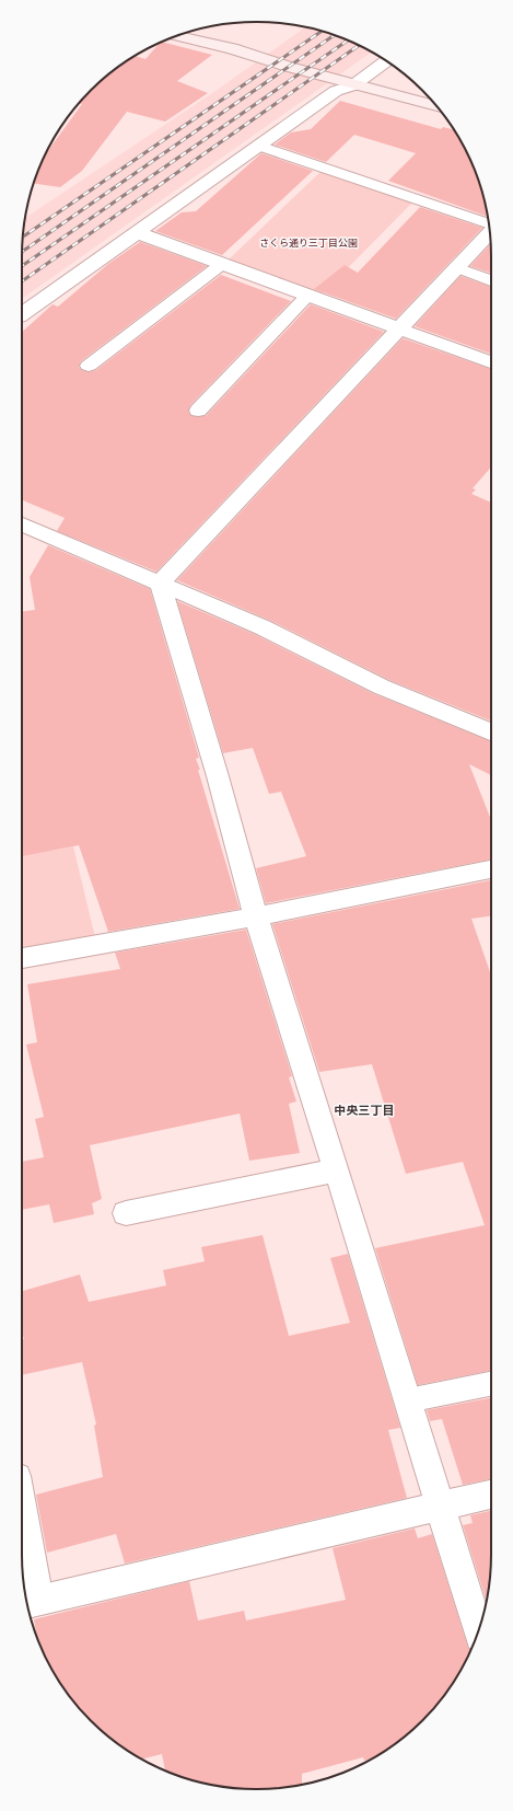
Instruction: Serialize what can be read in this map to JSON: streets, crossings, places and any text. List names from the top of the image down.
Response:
{
  "districts": ["中央三丁目"],
  "parks": ["さくら通り三丁目公園"]
}
